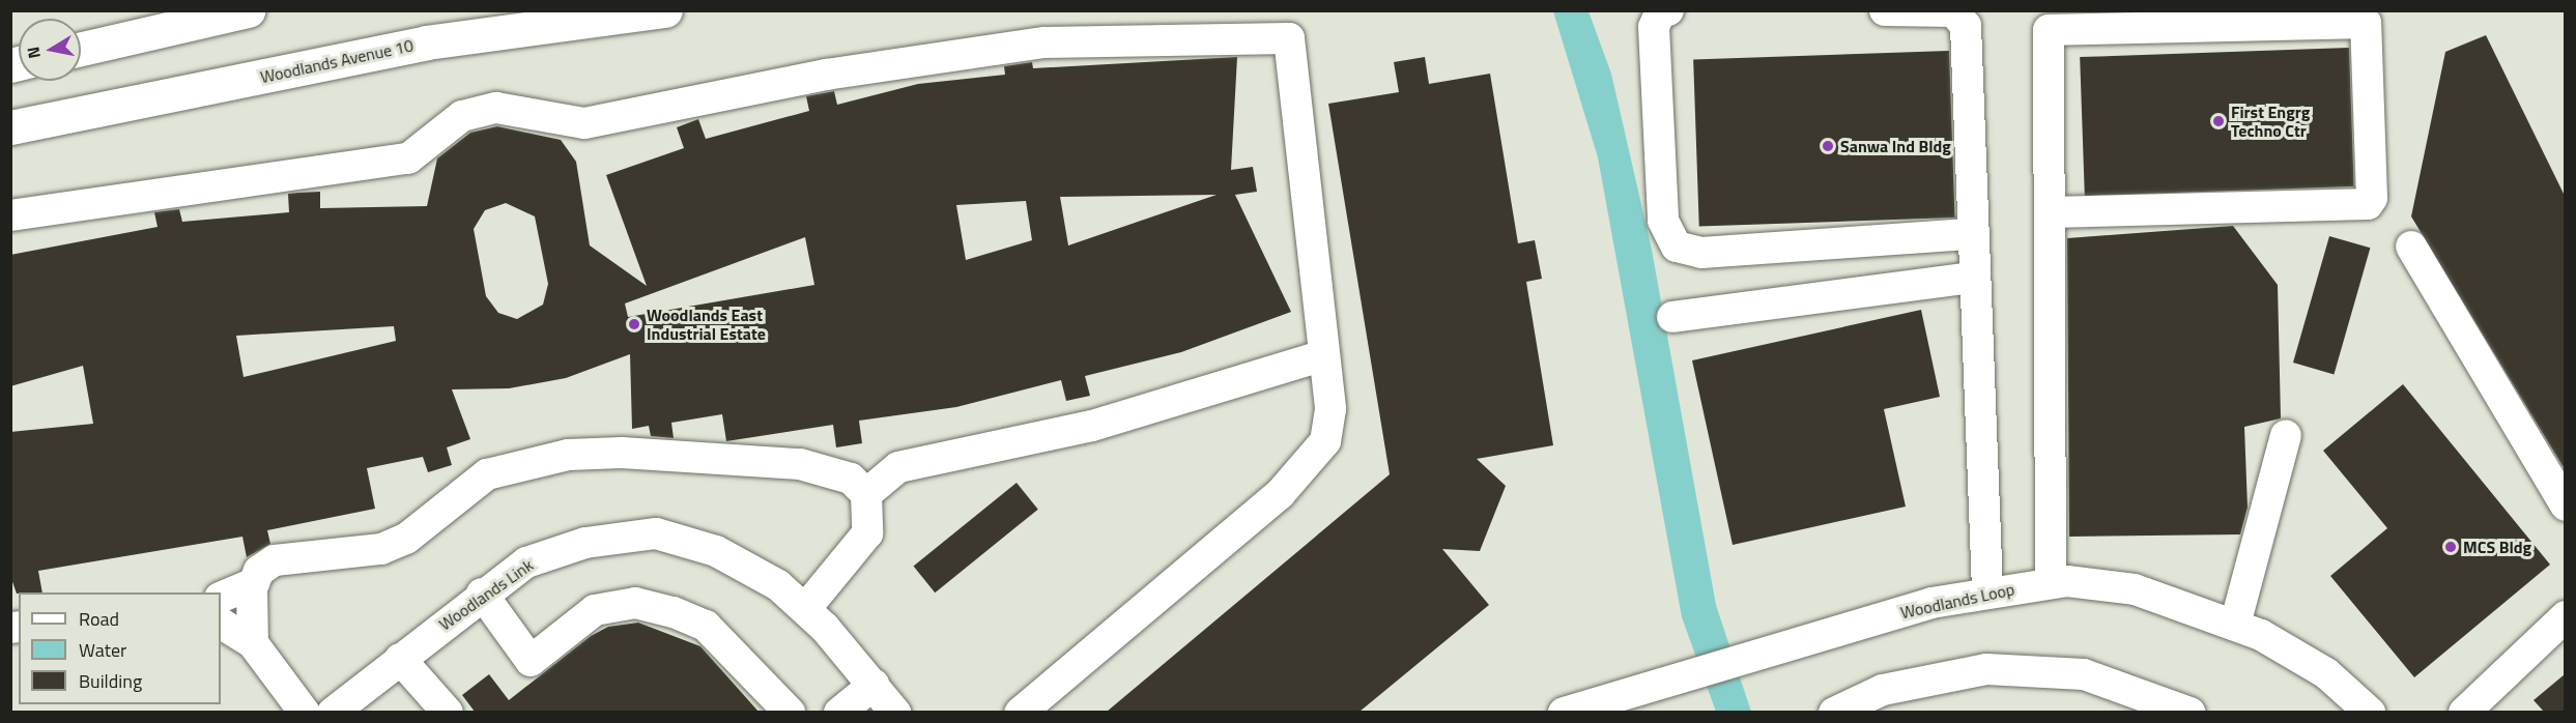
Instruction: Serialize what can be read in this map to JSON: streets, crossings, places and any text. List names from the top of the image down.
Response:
{
  "streets": {
    "main road": ["Woodlands Avenue 10"],
    "street": ["Woodlands Link", "Woodlands Loop"]
  },
  "places": [
    "First Engrg Techno Ctr",
    "Sanwa Ind Bldg",
    "Woodlands East Industrial Estate",
    "MCS Bldg"
  ],
  "legend": ["Road", "Water", "Building"],
  "north": "left"
}
